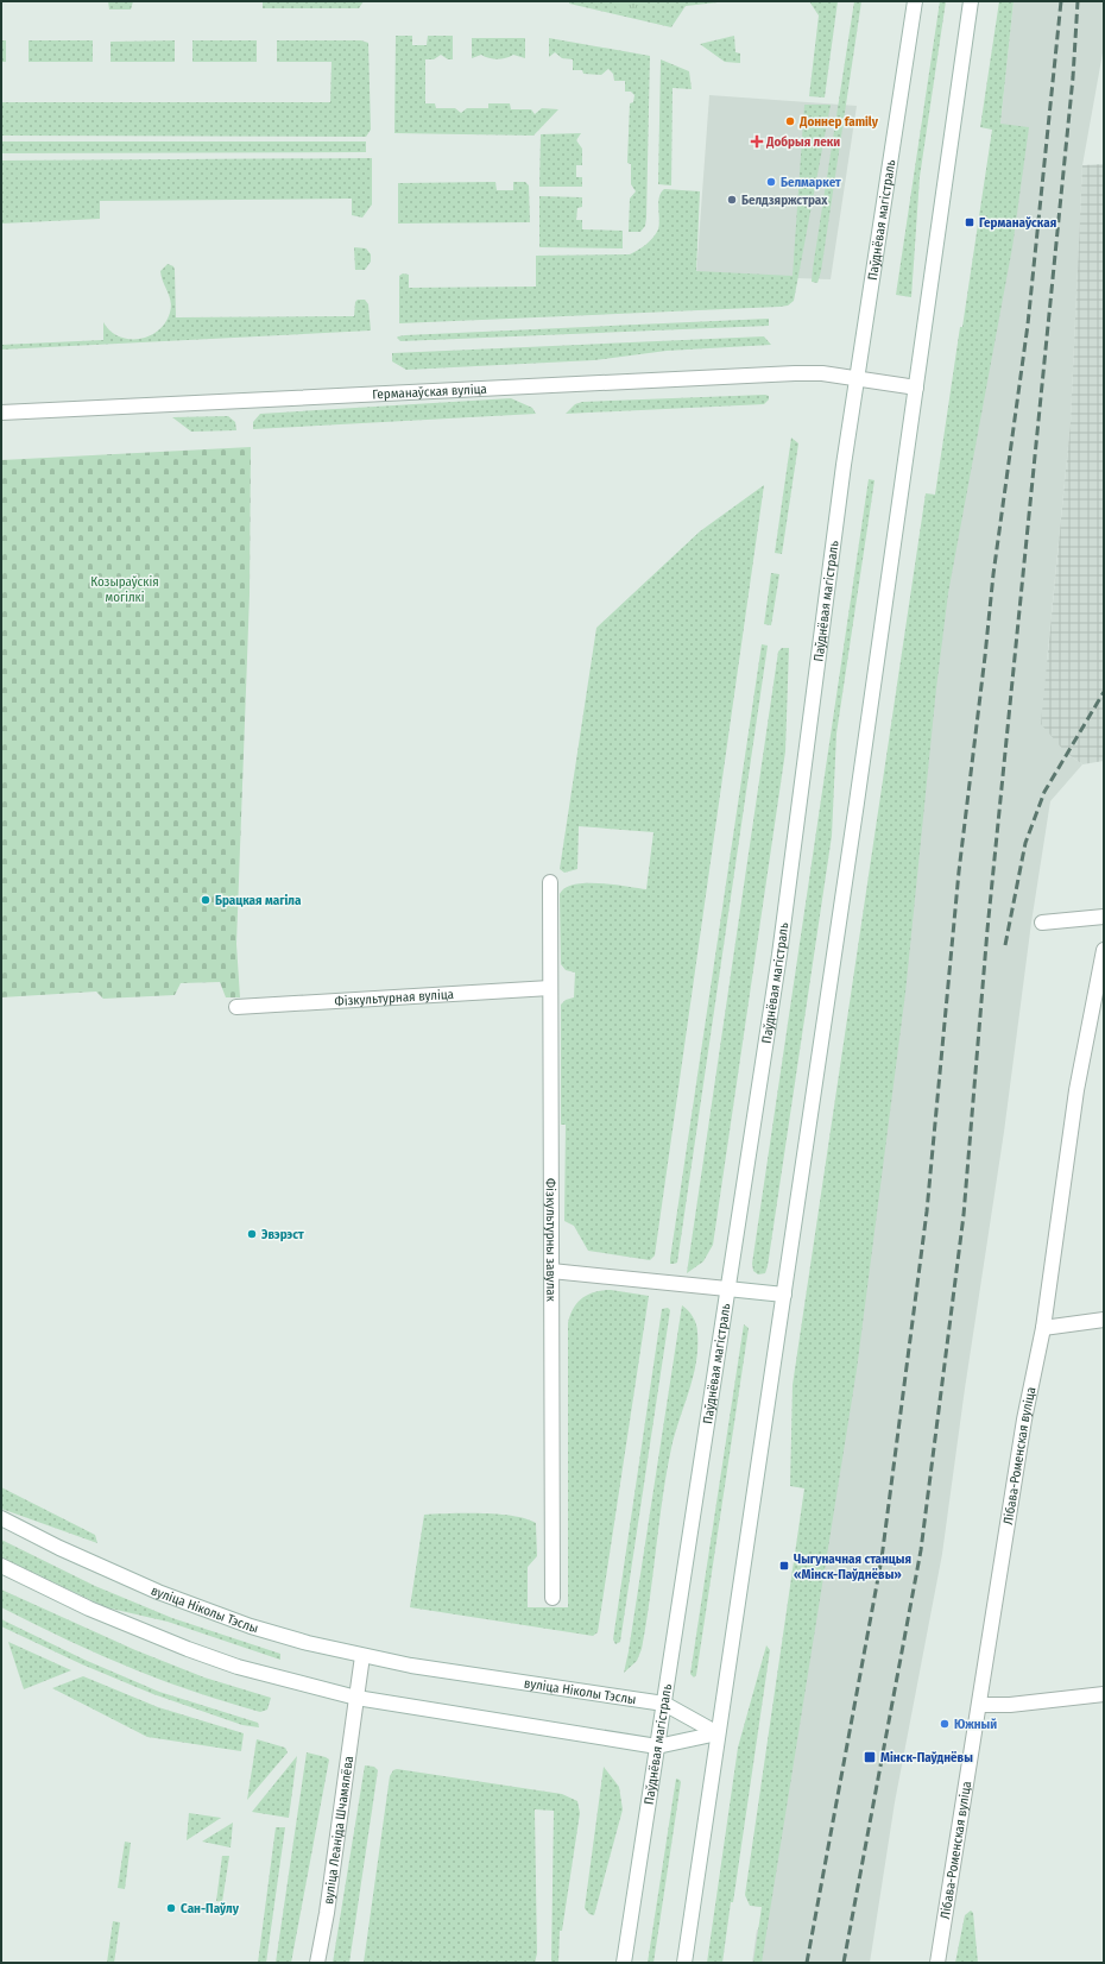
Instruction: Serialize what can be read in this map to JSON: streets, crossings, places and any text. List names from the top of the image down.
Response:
{
  "streets": {
    "main road": [
      "Паўднёвая магістраль",
      "Германаўская вуліца",
      "Фізкультурная вуліца",
      "Фізкультурны завулак",
      "Лібава-Роменская вуліца",
      "вуліца Ніколы Тэслы",
      "вуліца Леаніда Шчамялёва"
    ]
  },
  "crossings": [
    ["Паўднёвая магістраль", "Германаўская вуліца"],
    ["Паўднёвая магістраль", "вуліца Ніколы Тэслы"],
    ["Фізкультурная вуліца", "Фізкультурны завулак"],
    ["вуліца Ніколы Тэслы", "вуліца Леаніда Шчамялёва"]
  ],
  "parks": ["Козыраўскія могілкі"],
  "places": {
    "other": [
      "Доннер family",
      "Белмаркет",
      "Белдзяржстрах",
      "Брацкая магіла",
      "Эвэрэст",
      "Южный",
      "Сан-Паўлу"
    ],
    "health": ["Добрыя леки"],
    "transit": ["Германаўская", "Чыгуначная станцыя «Мінск-Паўднёвы»", "Мінск-Паўднёвы"]
  }
}
